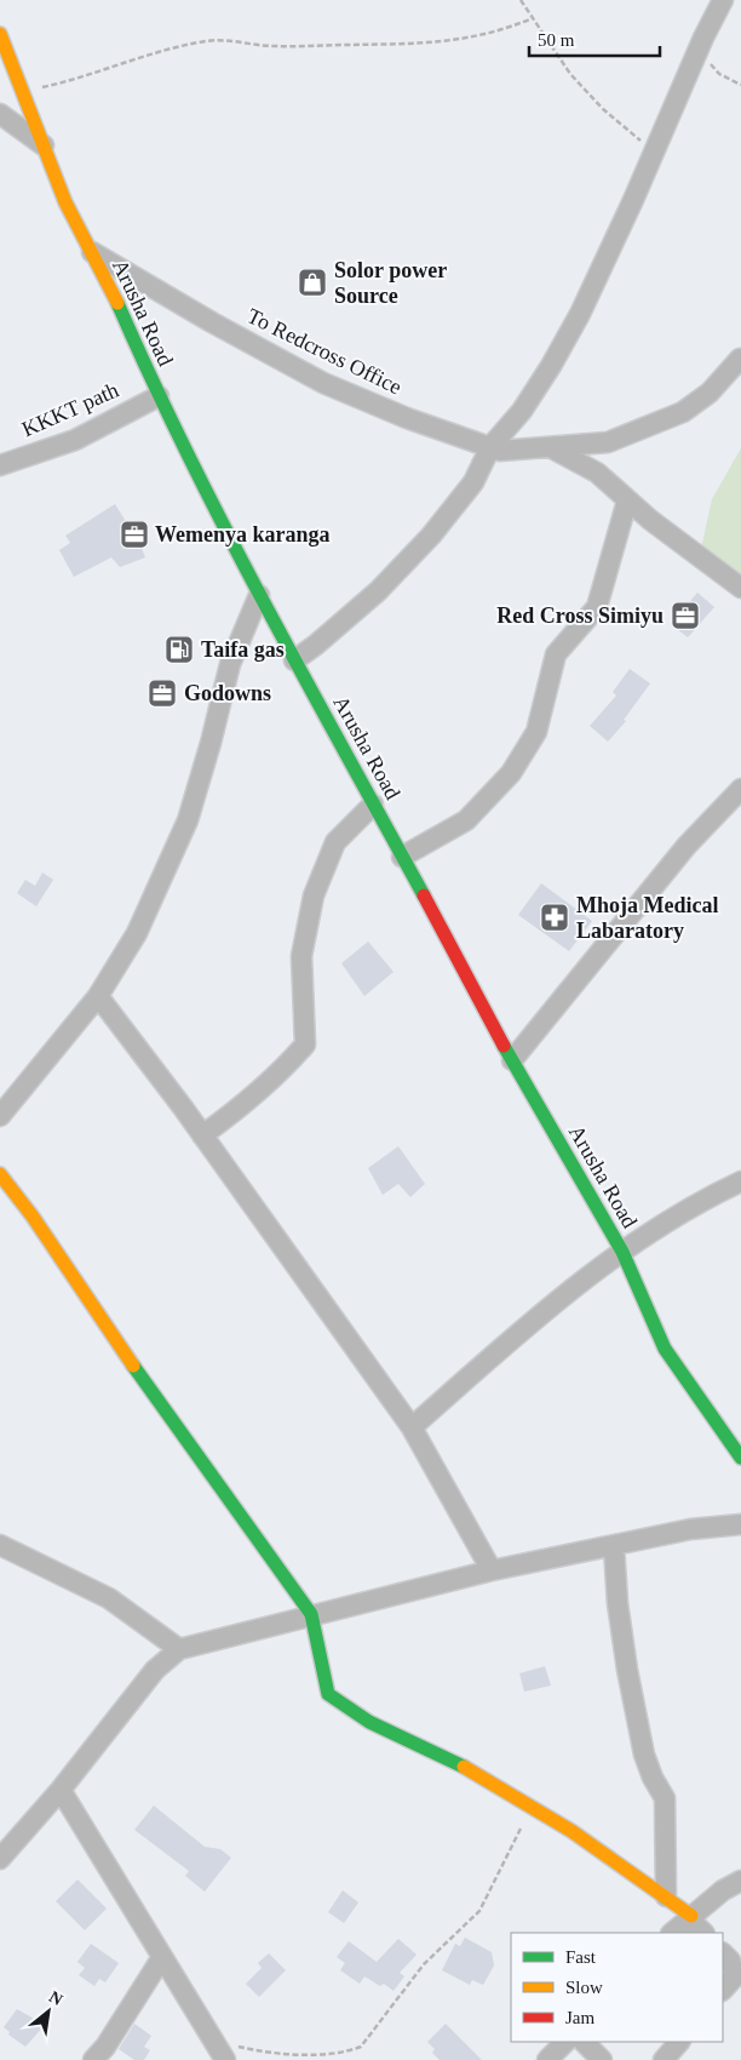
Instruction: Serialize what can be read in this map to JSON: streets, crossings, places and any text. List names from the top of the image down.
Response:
{
  "streets": {
    "main road": ["Arusha Road"],
    "street": ["To Redcross Office", "KKKT path"]
  },
  "crossings": [
    ["Arusha Road", "To Redcross Office"],
    ["Arusha Road", "KKKT path"]
  ],
  "places": {
    "shop": ["Solor power Source"],
    "office": ["Wemenya karanga", "Red Cross Simiyu", "Godowns"],
    "fuel station": ["Taifa gas"],
    "pharmacy": ["Mhoja Medical Labaratory"]
  },
  "legend": ["Fast", "Slow", "Jam"],
  "scale_bar": "50 m",
  "north": "top right"
}
